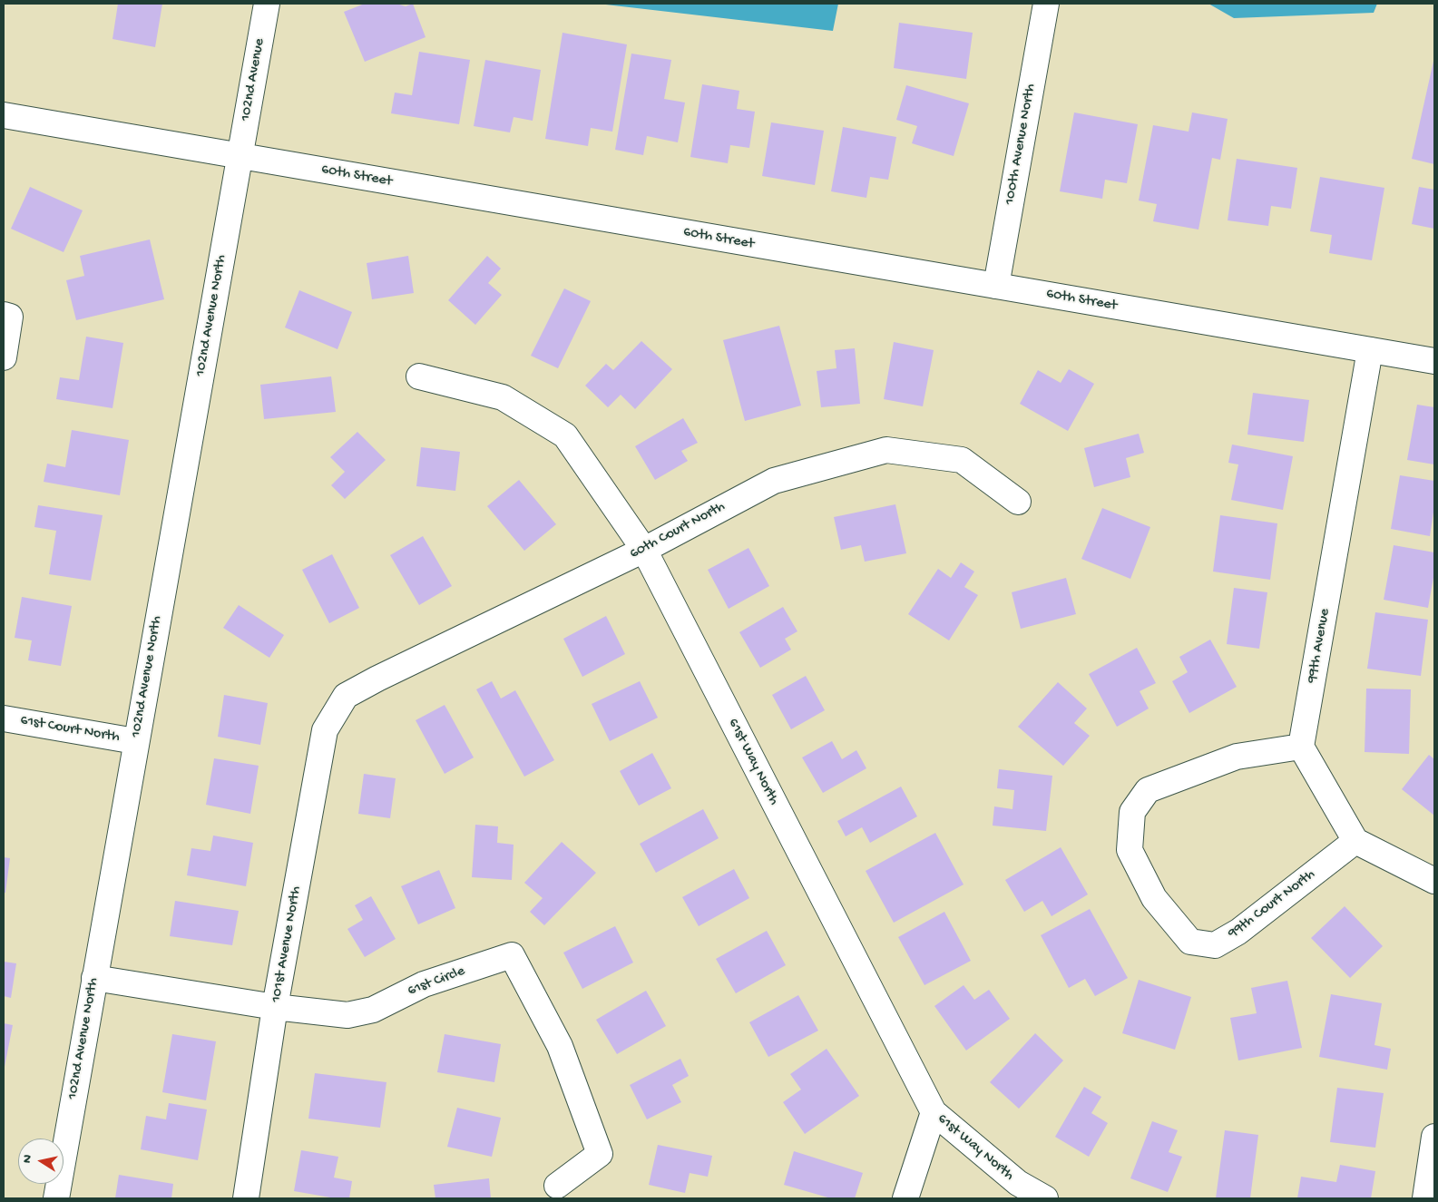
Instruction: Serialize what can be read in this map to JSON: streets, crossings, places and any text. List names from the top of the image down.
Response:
{
  "streets": {
    "street": [
      "102nd Avenue",
      "100th Avenue North",
      "60th Street",
      "102nd Avenue North",
      "60th Court North",
      "99th Avenue",
      "61st Court North",
      "61st Way North",
      "99th Court North",
      "101st Avenue North",
      "61st Circle"
    ]
  },
  "crossings": [
    ["102nd Avenue", "60th Street"],
    ["102nd Avenue", "102nd Avenue North"],
    ["100th Avenue North", "60th Street"],
    ["60th Street", "102nd Avenue North"],
    ["60th Street", "99th Avenue"],
    ["102nd Avenue North", "61st Court North"],
    ["102nd Avenue North", "61st Circle"],
    ["60th Court North", "61st Way North"],
    ["60th Court North", "101st Avenue North"],
    ["99th Avenue", "99th Court North"],
    ["101st Avenue North", "61st Circle"]
  ],
  "north": "left"
}
